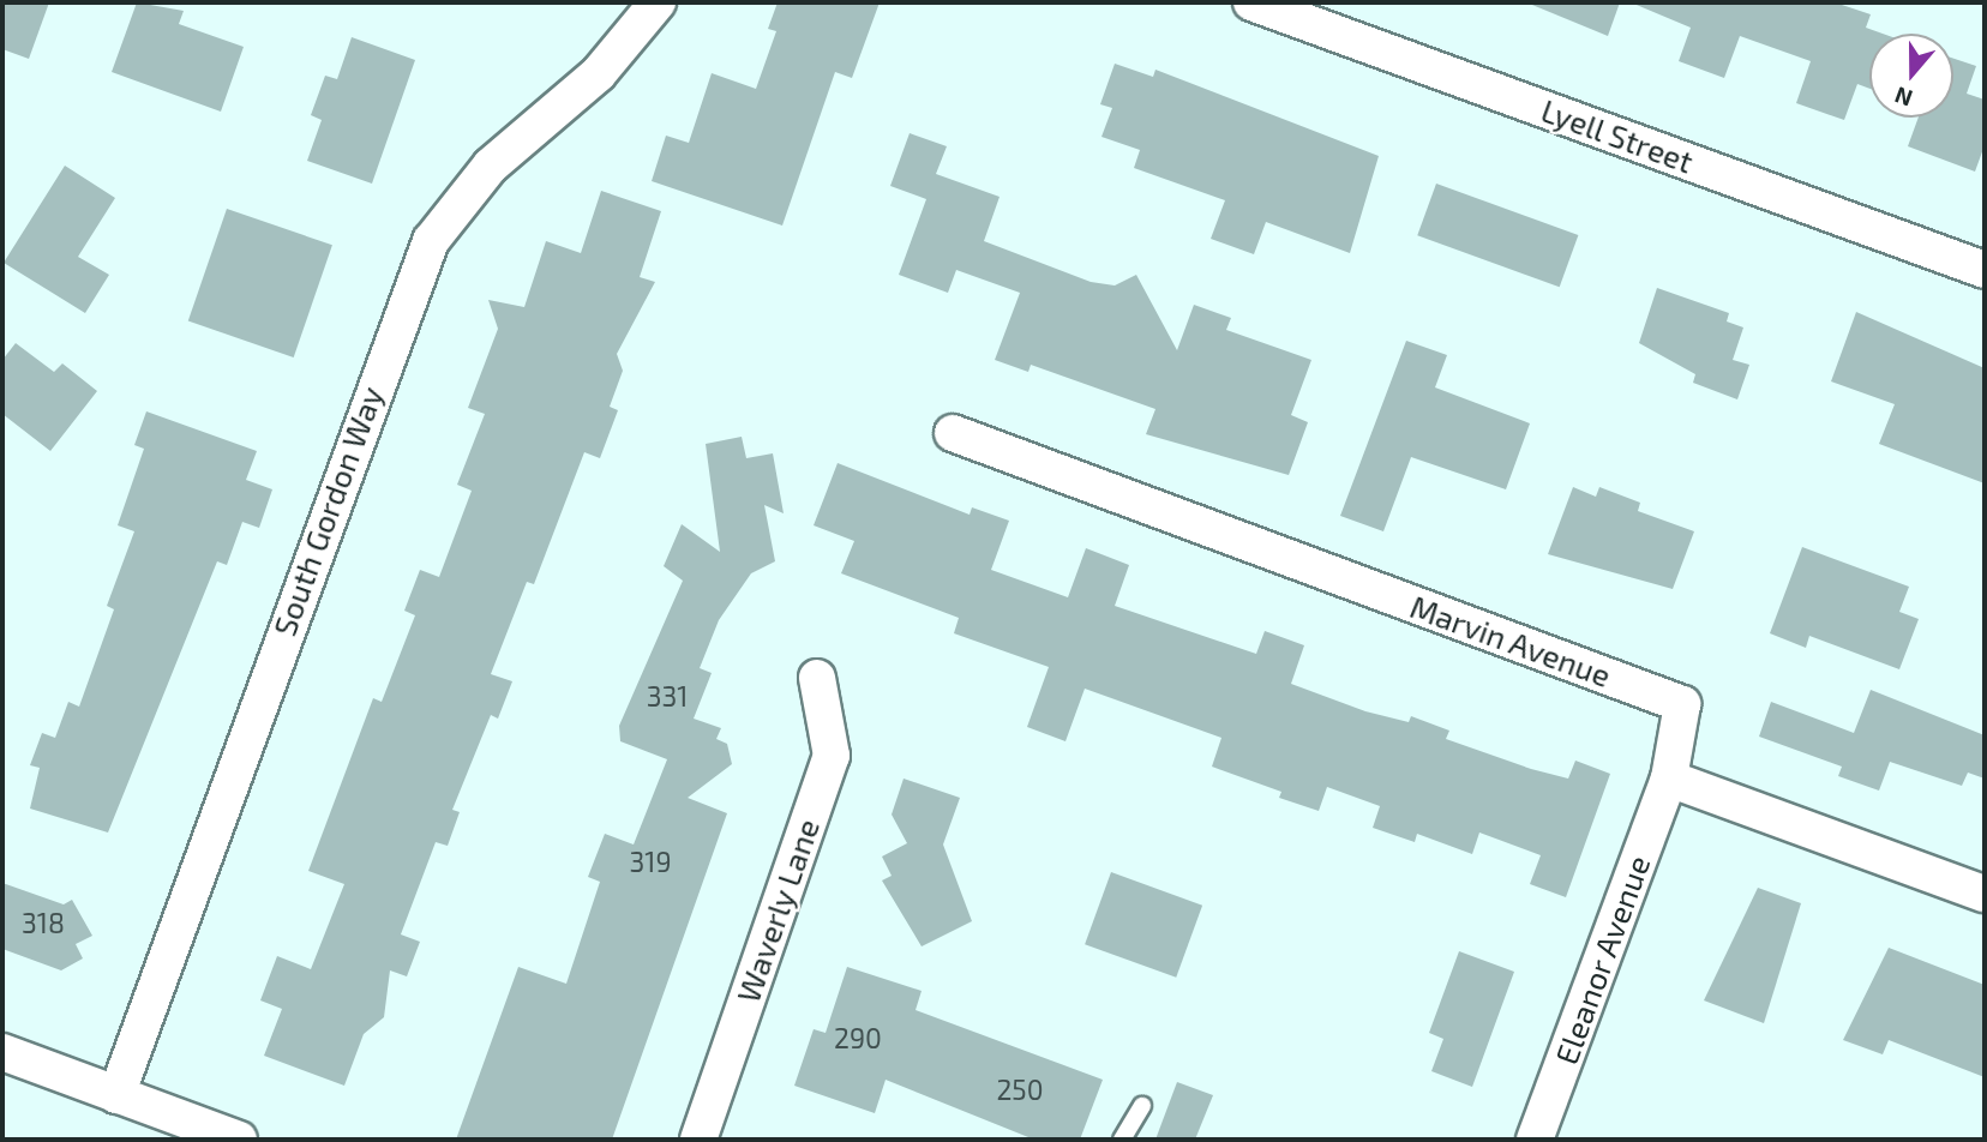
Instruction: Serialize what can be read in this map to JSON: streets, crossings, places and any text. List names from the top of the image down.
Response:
{
  "streets": {
    "street": [
      "Lyell Street",
      "South Gordon Way",
      "Marvin Avenue",
      "Waverly Lane",
      "Eleanor Avenue"
    ]
  },
  "crossings": [
    ["Marvin Avenue", "Eleanor Avenue"]
  ],
  "house_numbers": [
    "331",
    "319",
    "318",
    "290",
    "250"
  ],
  "north": "bottom"
}
